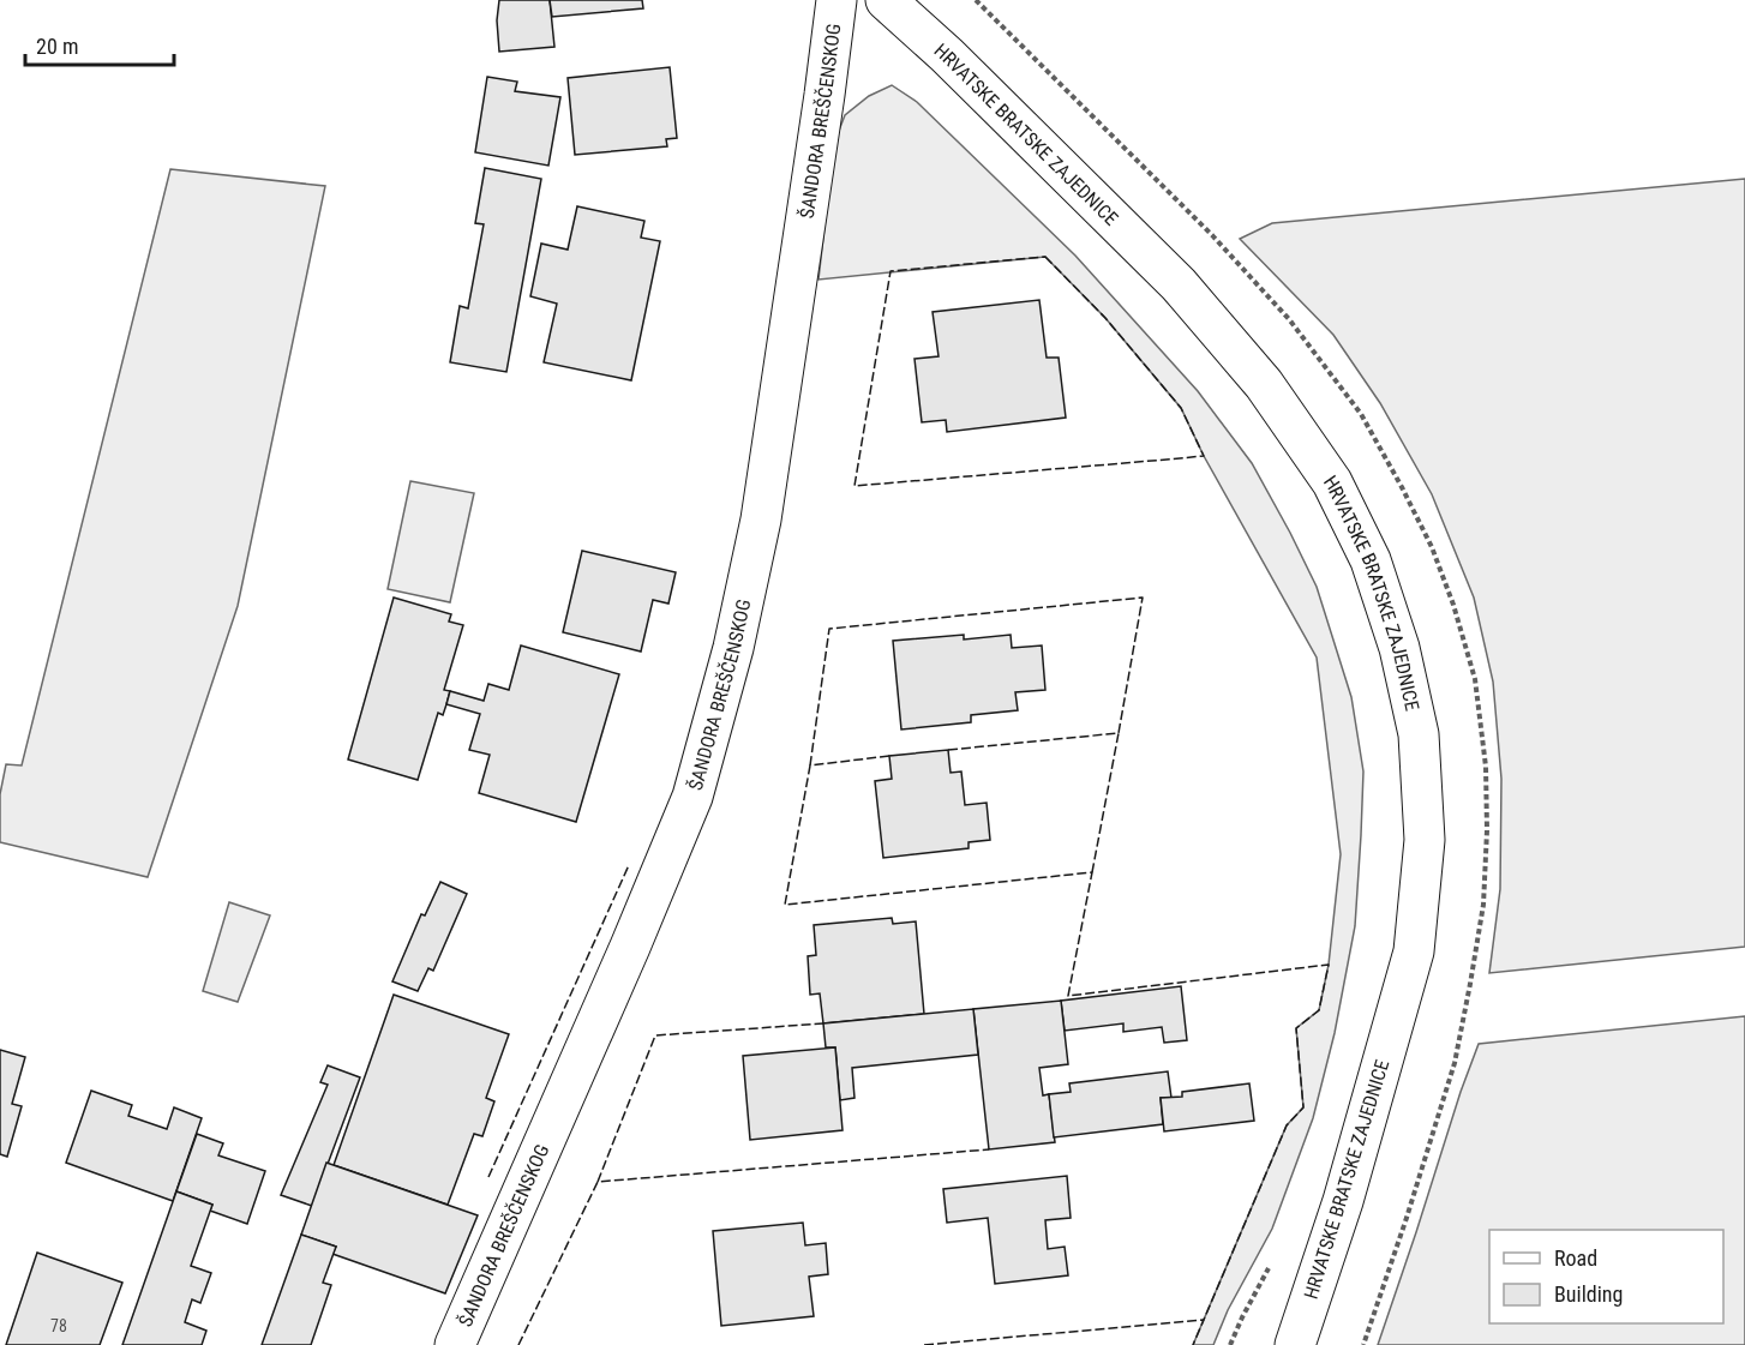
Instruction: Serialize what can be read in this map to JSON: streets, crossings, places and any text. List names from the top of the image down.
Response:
{
  "streets": {
    "street": ["ŠANDORA BREŠČENSKOG", "HRVATSKE BRATSKE ZAJEDNICE"]
  },
  "house_numbers": ["78"],
  "legend": ["Road", "Building"],
  "scale_bar": "20 m"
}
